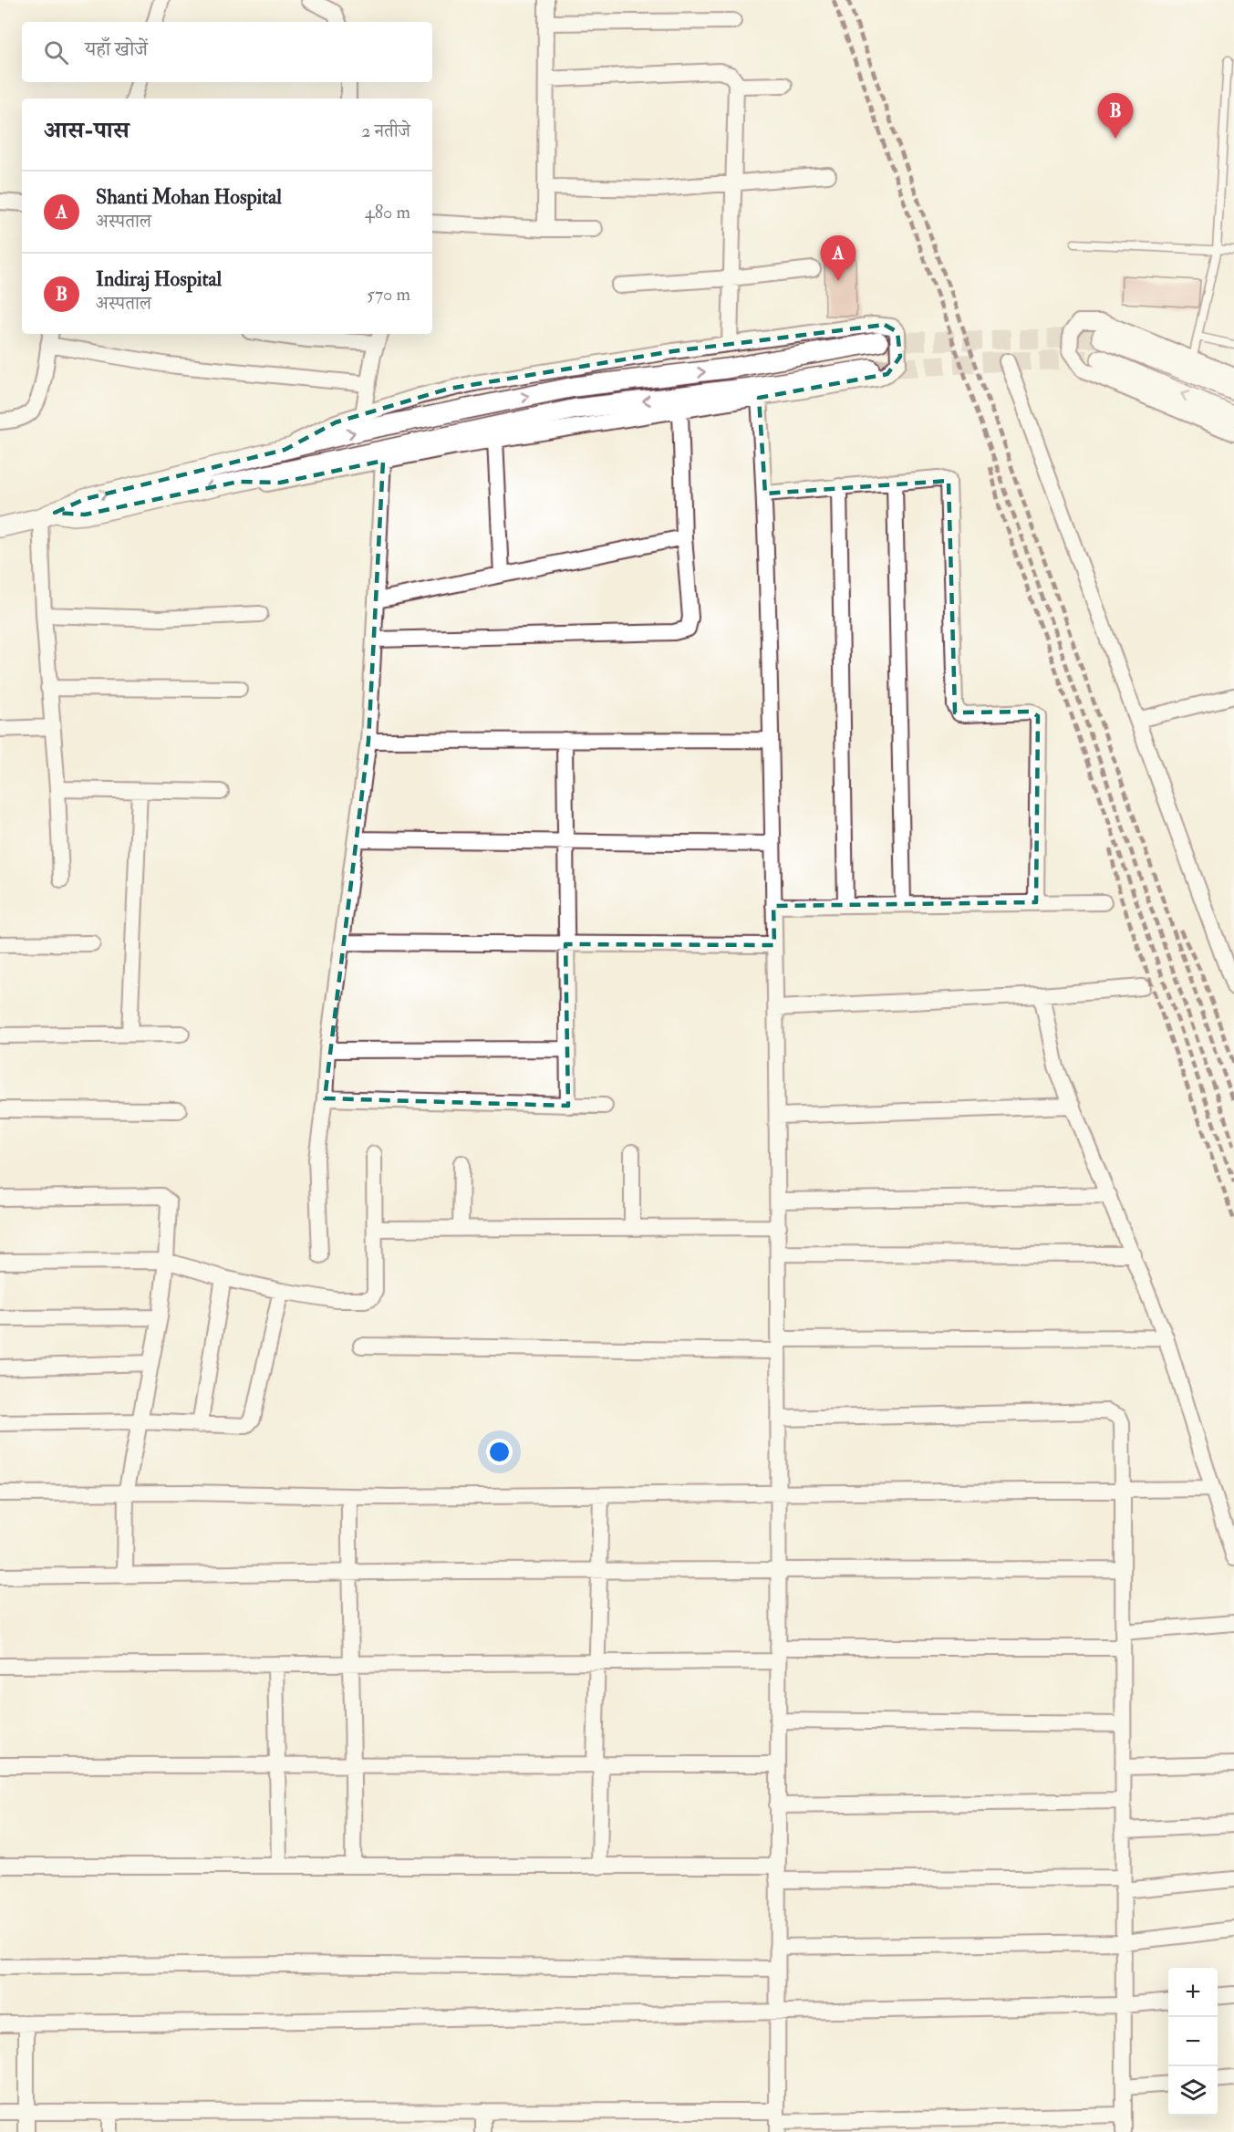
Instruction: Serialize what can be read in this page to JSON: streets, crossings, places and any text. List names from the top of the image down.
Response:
{
  "page": {
    "search": "यहाँ खोजें",
    "pins": ["B", "A"],
    "heading": ["आस-पास", "2 नतीजे"],
    "list": [
      {
        "mark": "A",
        "name": "Shanti Mohan Hospital",
        "note": "अस्पताल",
        "value": "480 m"
      },
      {
        "mark": "B",
        "name": "Indiraj Hospital",
        "note": "अस्पताल",
        "value": "570 m"
      }
    ],
    "map_buttons": ["+", "−"]
  }
}
